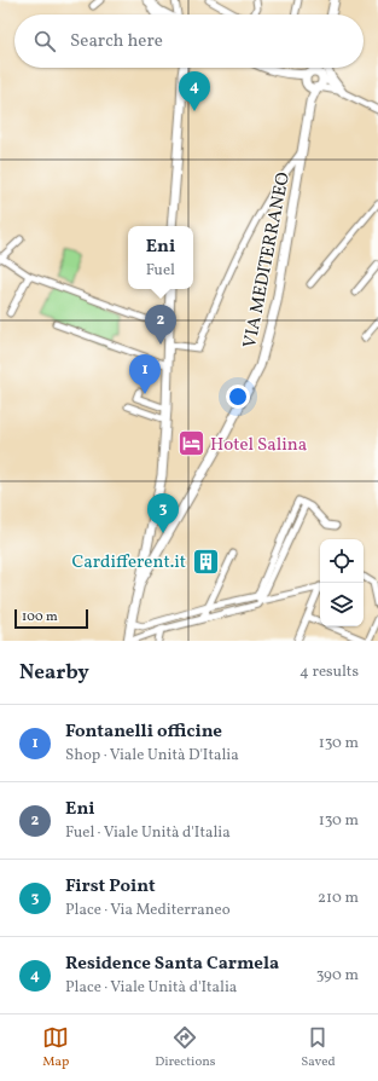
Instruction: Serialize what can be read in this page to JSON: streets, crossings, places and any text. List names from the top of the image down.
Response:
{
  "streets": {
    "main road": ["VIA MEDITERRANEO"]
  },
  "places": {
    "hotel": ["Hotel Salina"],
    "building": ["Cardifferent.it"]
  },
  "scale_bar": "100 m",
  "page": {
    "search": "Search here",
    "pins": [
      "4",
      "2",
      "1",
      "3"
    ],
    "popup": ["Eni", "Fuel"],
    "scale": "100 m",
    "heading": ["Nearby", "4 results"],
    "list": [
      {
        "mark": "1",
        "name": "Fontanelli officine",
        "note": "Shop · Viale Unità D'Italia",
        "value": "130 m"
      },
      {
        "mark": "2",
        "name": "Eni",
        "note": "Fuel · Viale Unità d'Italia",
        "value": "130 m"
      },
      {
        "mark": "3",
        "name": "First Point",
        "note": "Place · Via Mediterraneo",
        "value": "210 m"
      },
      {
        "mark": "4",
        "name": "Residence Santa Carmela",
        "note": "Place · Viale Unità d'Italia",
        "value": "390 m"
      }
    ],
    "nav": ["Map", "Directions", "Saved"]
  }
}
